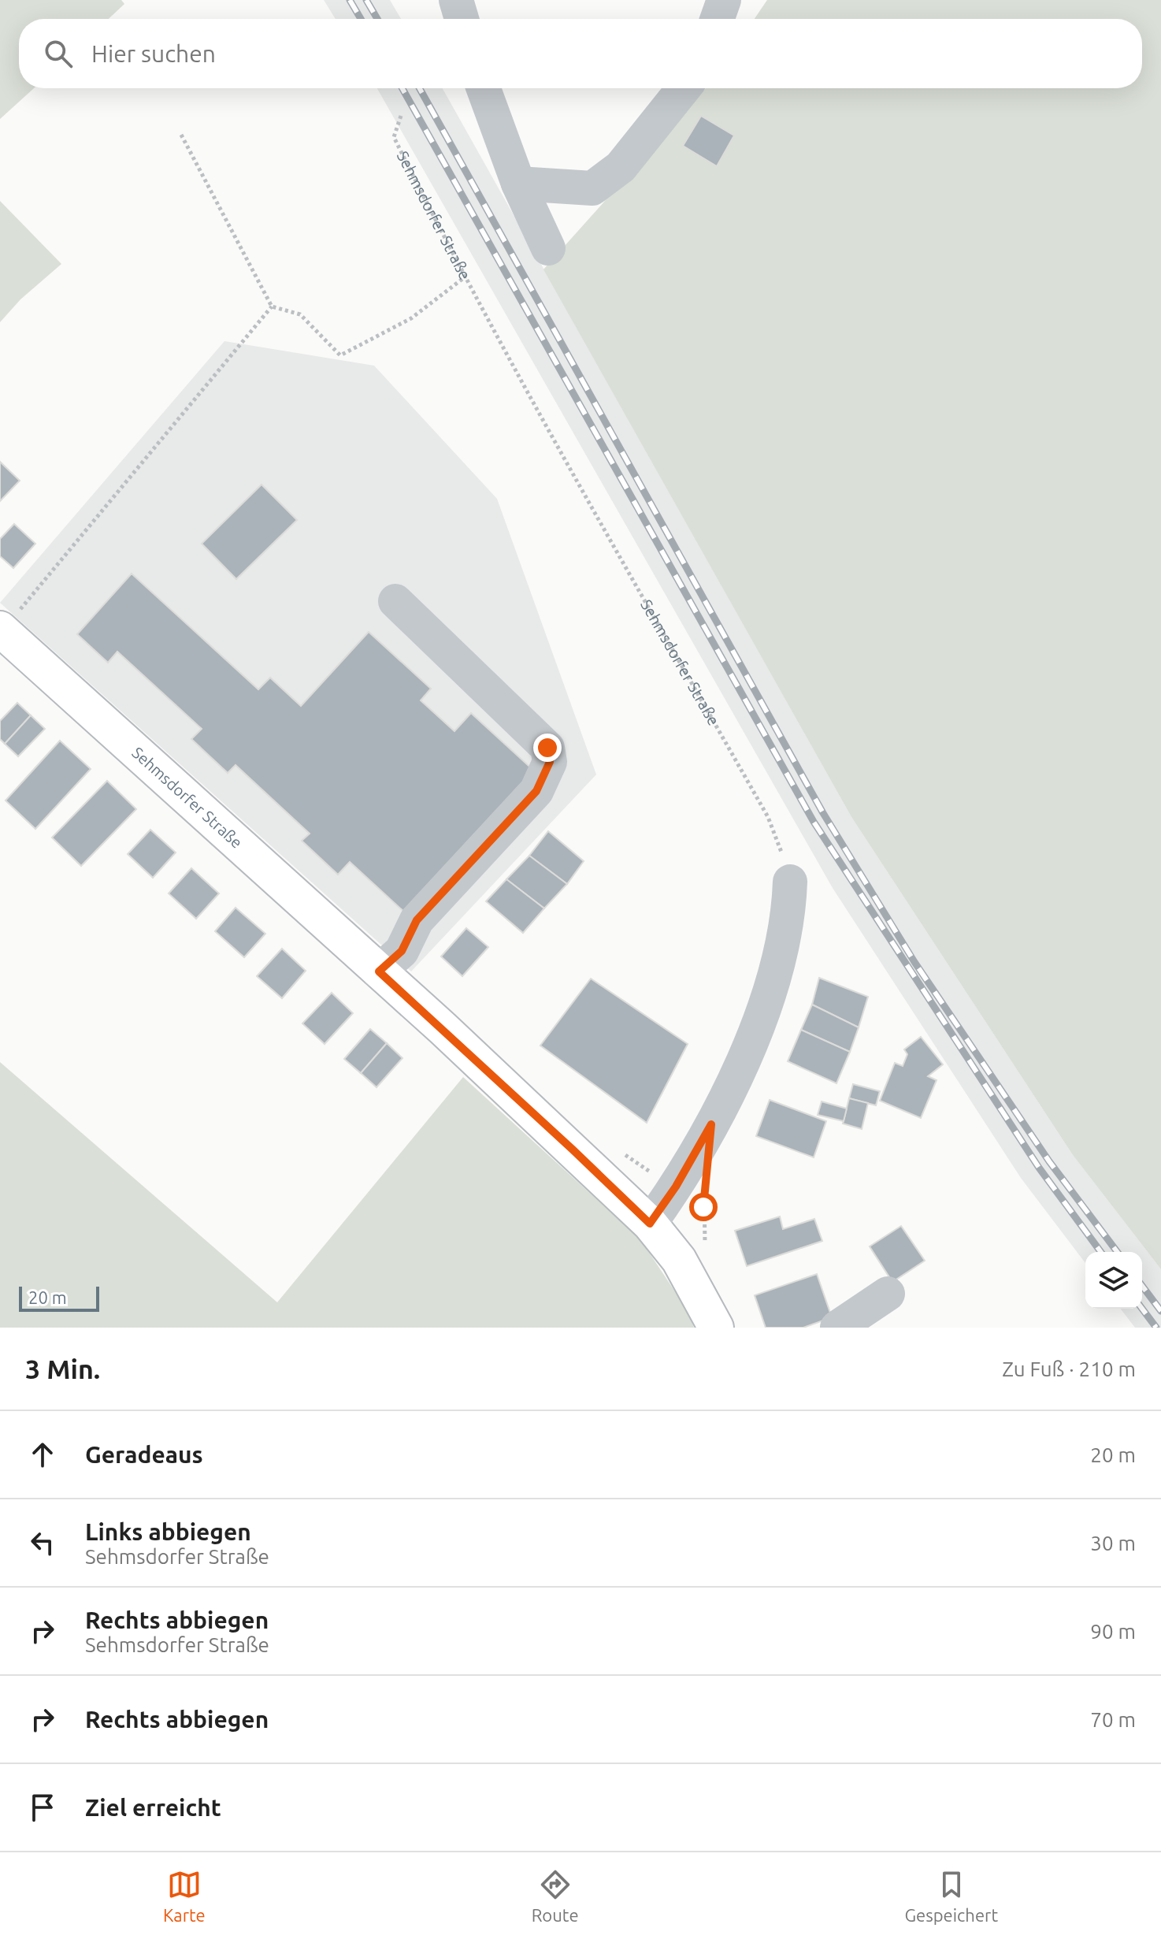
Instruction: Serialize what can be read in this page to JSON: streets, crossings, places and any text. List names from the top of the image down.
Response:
{
  "streets": {
    "main road": ["Sehmsdorfer Straße"]
  },
  "scale_bar": "20 m",
  "page": {
    "search": "Hier suchen",
    "scale": "20 m",
    "heading": ["3 Min.", "Zu Fuß · 210 m"],
    "list": [
      ["Geradeaus", "20 m"],
      ["Links abbiegen", "Sehmsdorfer Straße", "30 m"],
      ["Rechts abbiegen", "Sehmsdorfer Straße", "90 m"],
      ["Rechts abbiegen", "70 m"],
      "Ziel erreicht"
    ],
    "nav": ["Karte", "Route", "Gespeichert"]
  }
}
